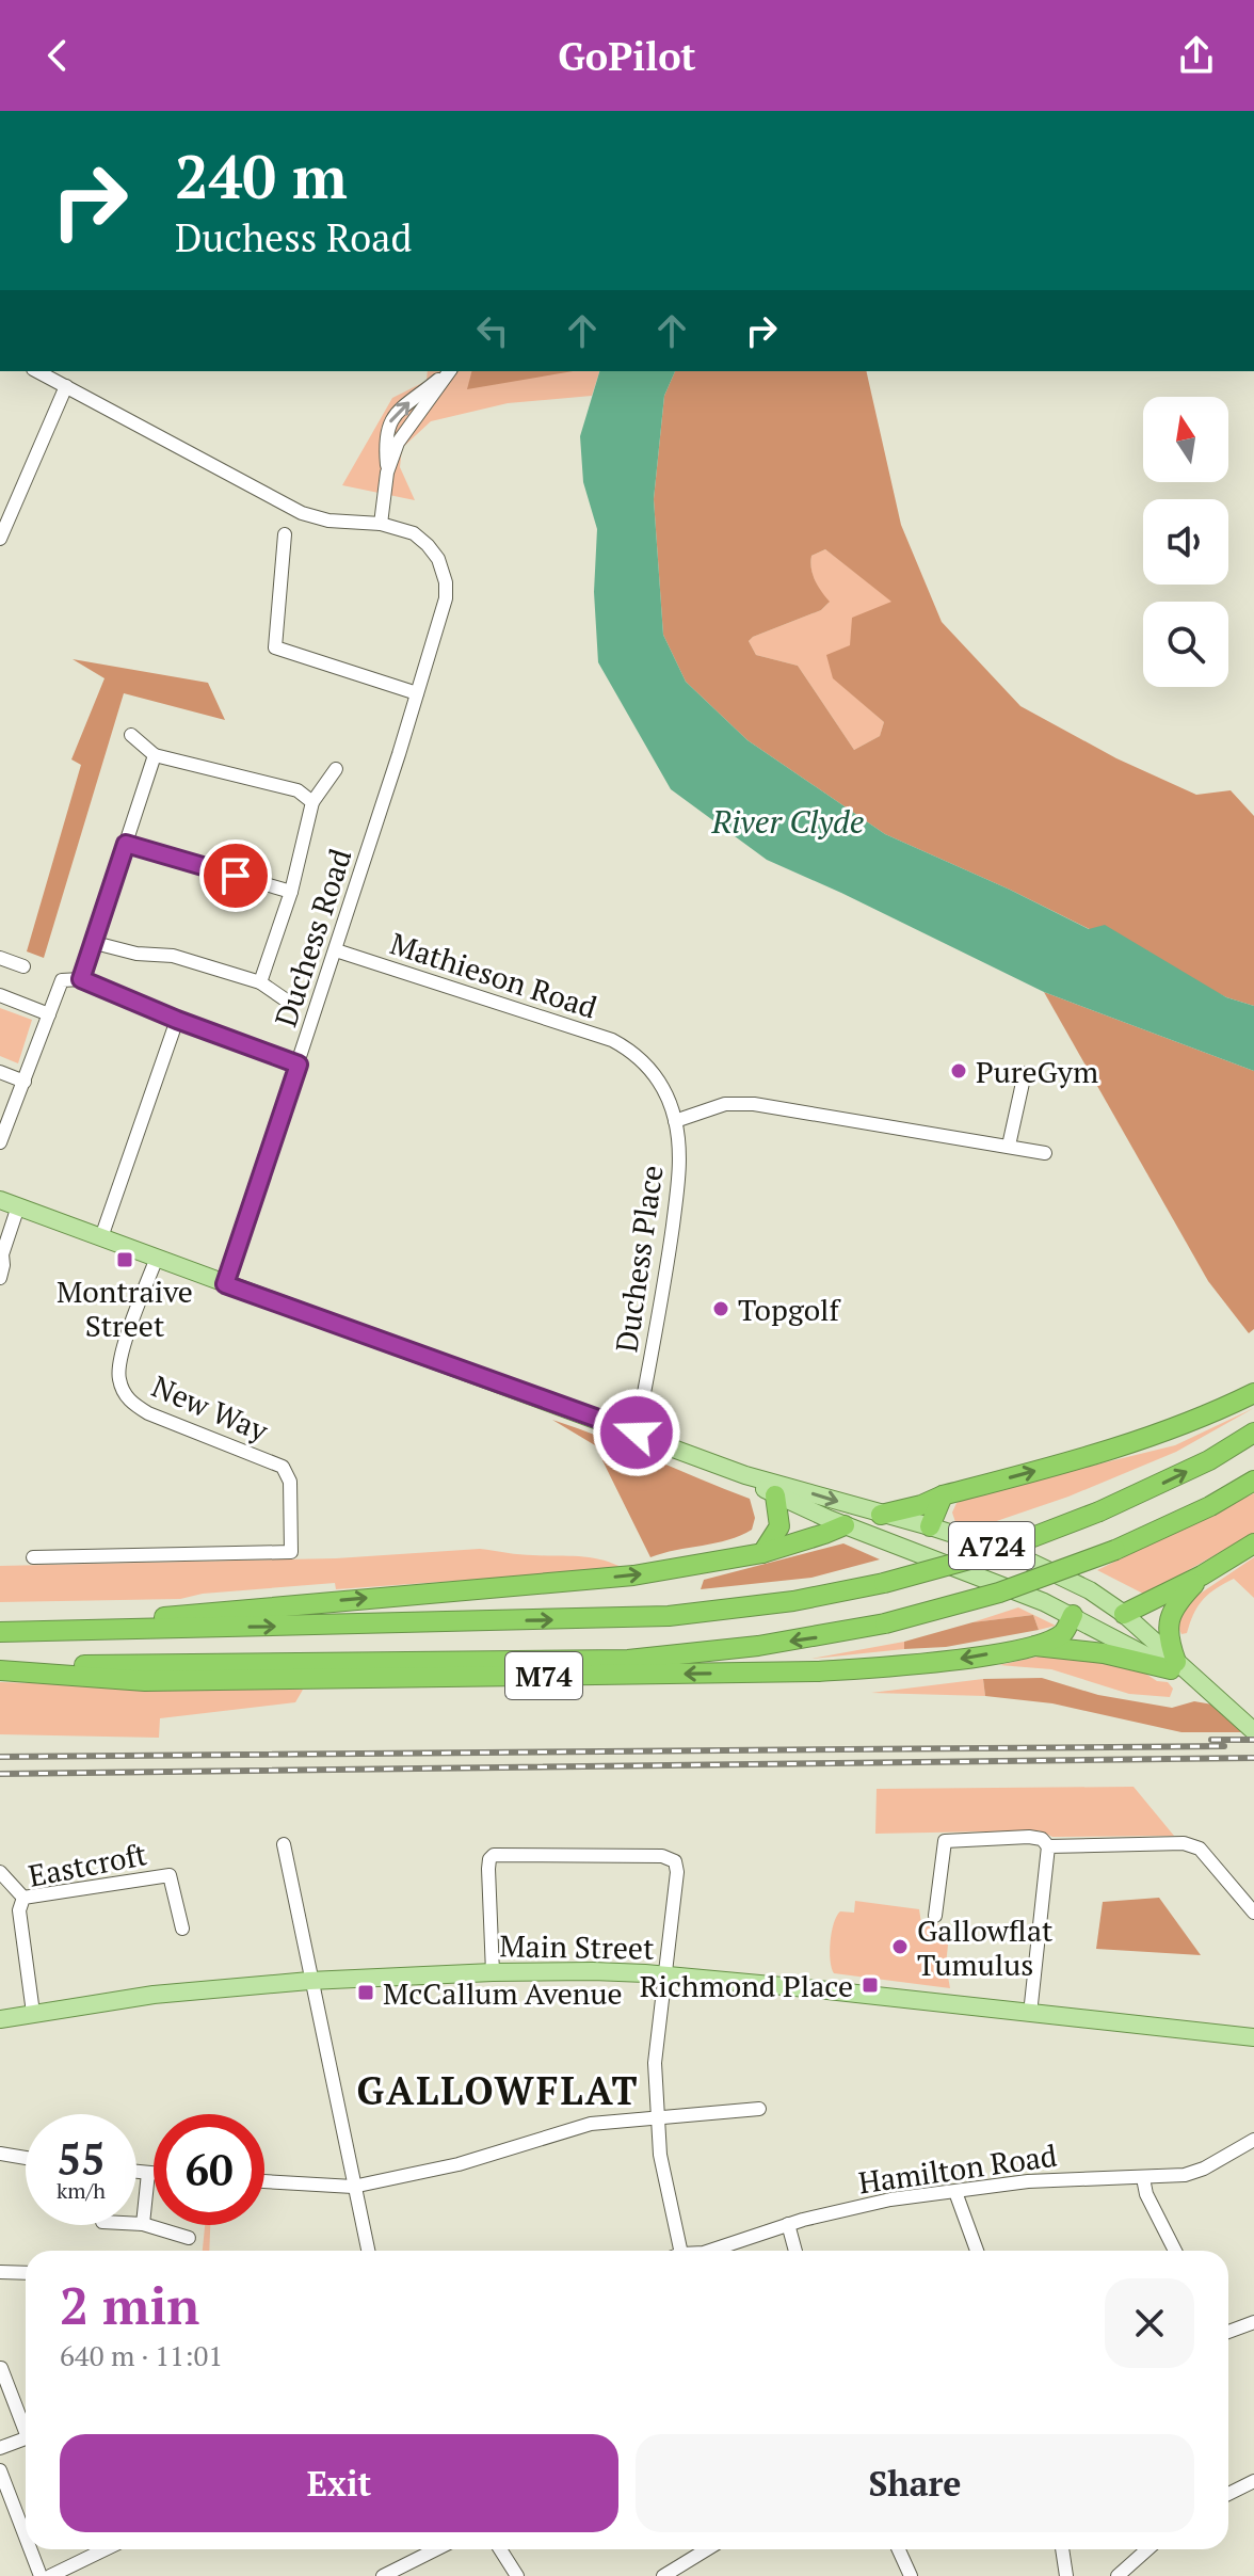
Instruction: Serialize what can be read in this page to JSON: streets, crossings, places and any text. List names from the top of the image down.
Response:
{
  "streets": {
    "highway": ["M74"],
    "main road": ["A724", "Main Street"],
    "street": [
      "Duchess Road",
      "Mathieson Road",
      "Duchess Place",
      "New Way",
      "Eastcroft",
      "Hamilton Road"
    ]
  },
  "crossings": [
    ["Duchess Road", "Mathieson Road"],
    ["Duchess Road", "A724"],
    ["Mathieson Road", "Duchess Place"],
    ["Duchess Place", "A724"],
    ["New Way", "A724"],
    ["A724", "M74"],
    ["Eastcroft", "Main Street"]
  ],
  "districts": ["GALLOWFLAT"],
  "water": ["River Clyde"],
  "places": {
    "other": ["PureGym", "Topgolf", "Gallowflat Tumulus"],
    "transit": ["Montraive Street", "Richmond Place", "McCallum Avenue"]
  },
  "north": "top",
  "page": {
    "header": "GoPilot",
    "turn": ["240 m", "Duchess Road"],
    "speed": "55 km/h",
    "limit": "60",
    "heading": ["2 min", "640 m · 11:01"],
    "buttons": ["Exit", "Share"]
  }
}
